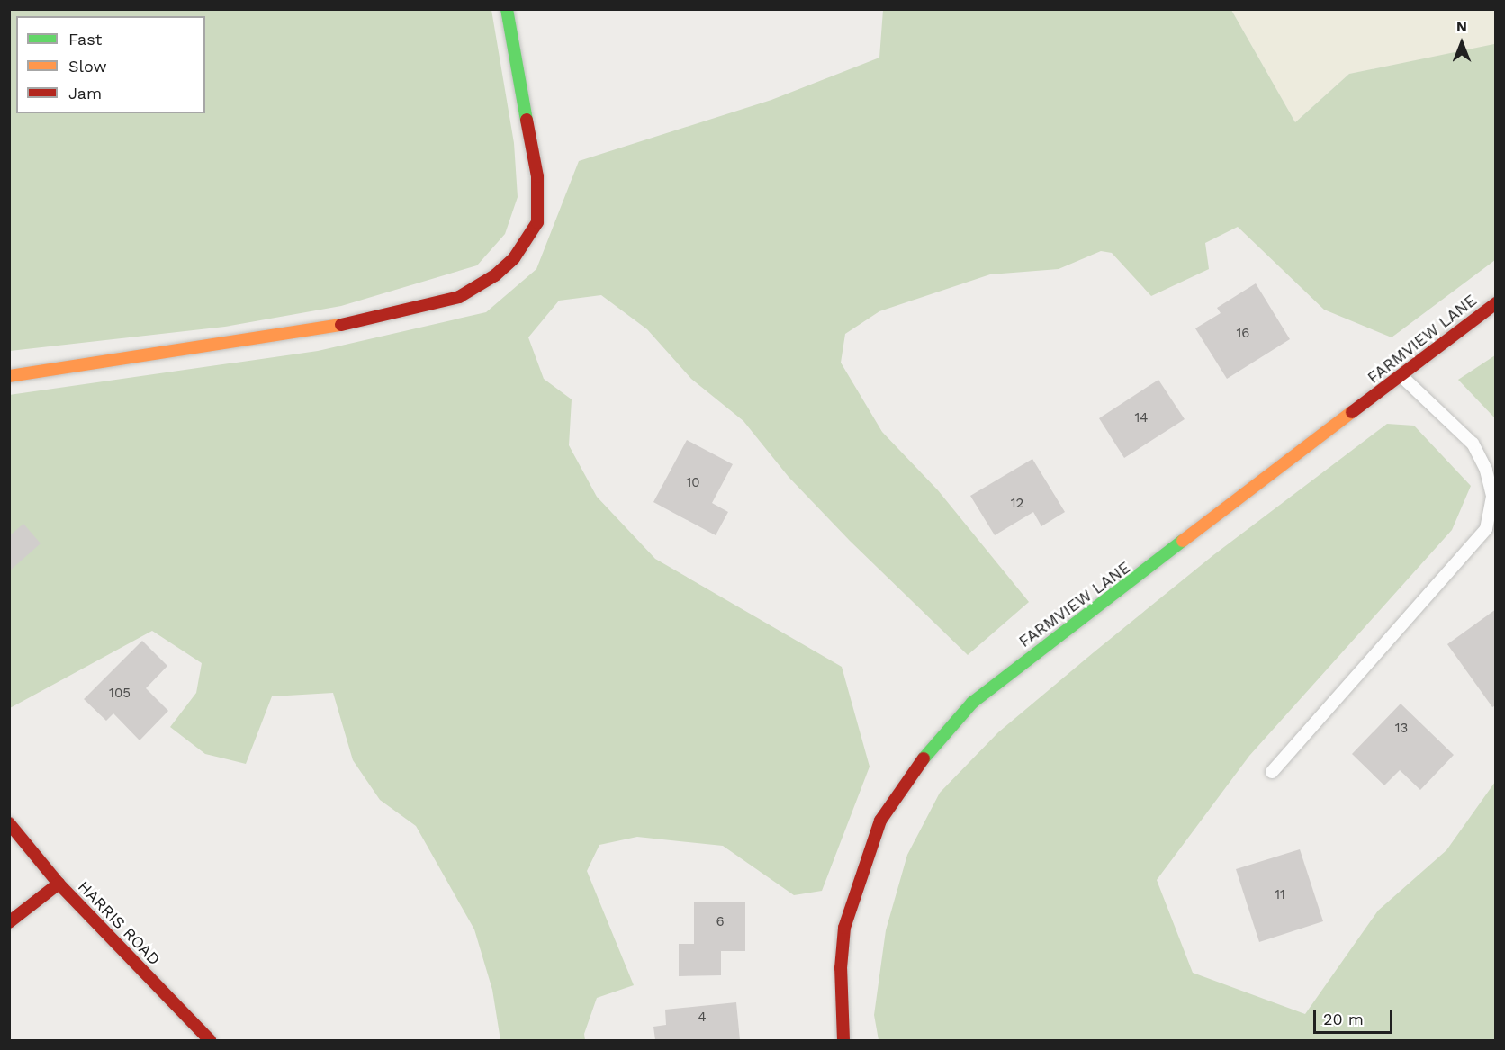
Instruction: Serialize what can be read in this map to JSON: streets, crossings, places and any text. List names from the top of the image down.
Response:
{
  "streets": {
    "street": ["FARMVIEW LANE", "HARRIS ROAD"]
  },
  "house_numbers": [
    "16",
    "14",
    "10",
    "12",
    "105",
    "13",
    "11",
    "6",
    "4"
  ],
  "legend": ["Fast", "Slow", "Jam"],
  "scale_bar": "20 m",
  "north": "top"
}
